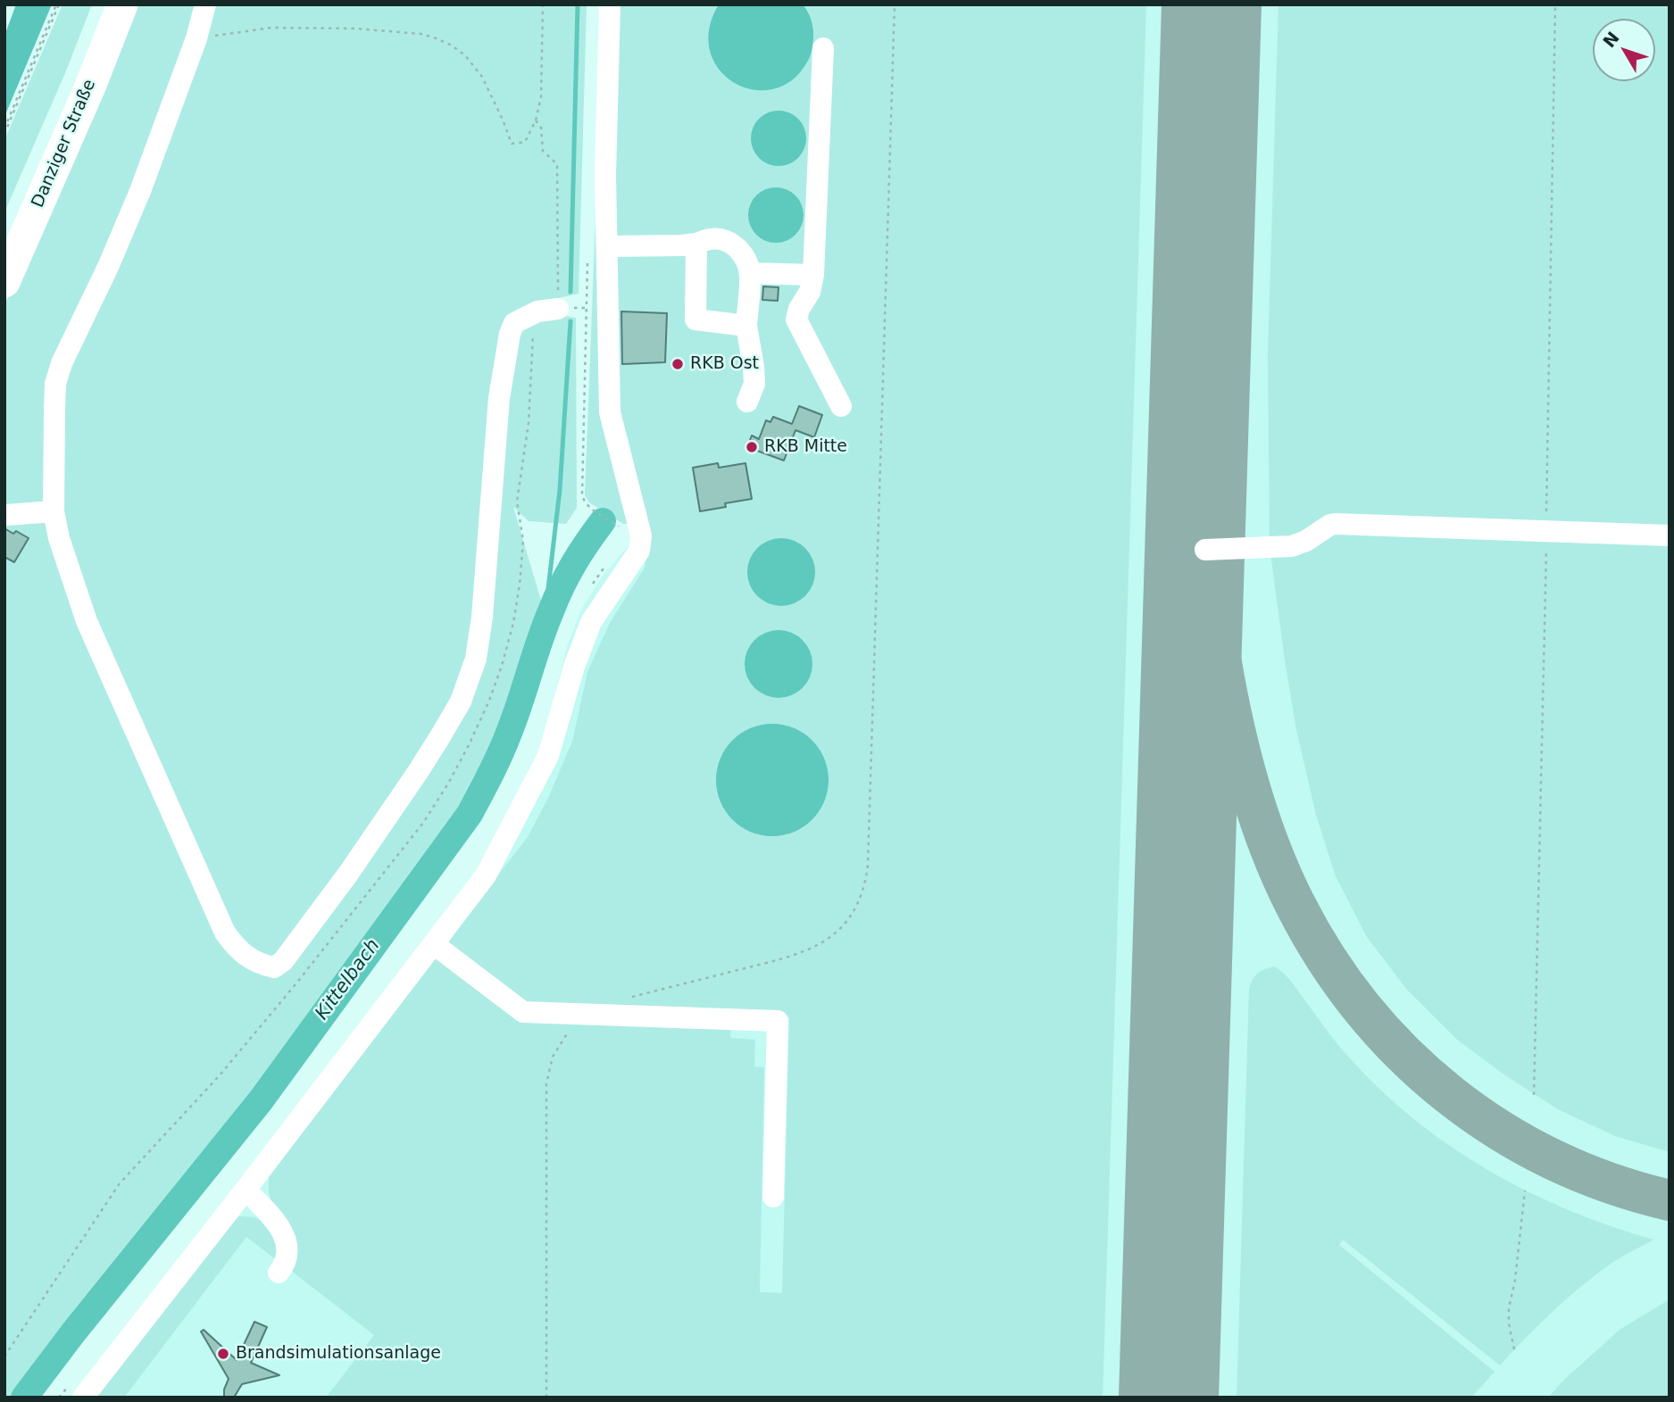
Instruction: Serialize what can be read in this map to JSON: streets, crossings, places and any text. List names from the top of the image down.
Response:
{
  "streets": {
    "highway": ["Danziger Straße"]
  },
  "water": ["Kittelbach"],
  "places": ["RKB Ost", "RKB Mitte", "Brandsimulationsanlage"],
  "north": "top left"
}
